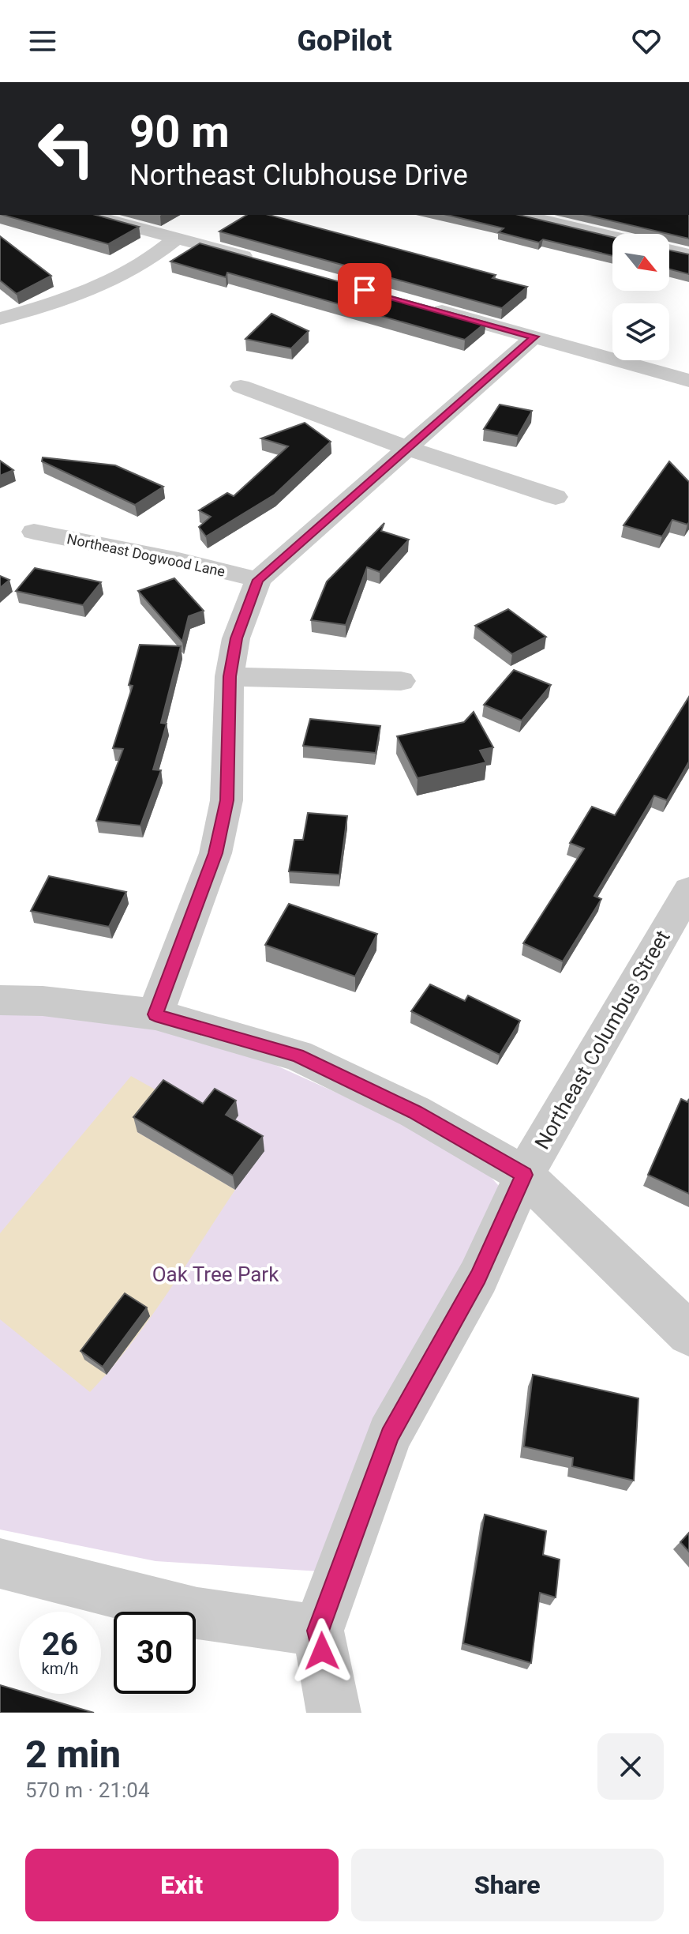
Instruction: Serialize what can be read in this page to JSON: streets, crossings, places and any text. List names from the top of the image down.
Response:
{
  "streets": {
    "street": ["Northeast Dogwood Lane", "Northeast Columbus Street"]
  },
  "parks": ["Oak Tree Park"],
  "north": "bottom right",
  "page": {
    "header": "GoPilot",
    "turn": ["90 m", "Northeast Clubhouse Drive"],
    "speed": "26 km/h",
    "limit": "30",
    "heading": ["2 min", "570 m · 21:04"],
    "buttons": ["Exit", "Share"]
  }
}
